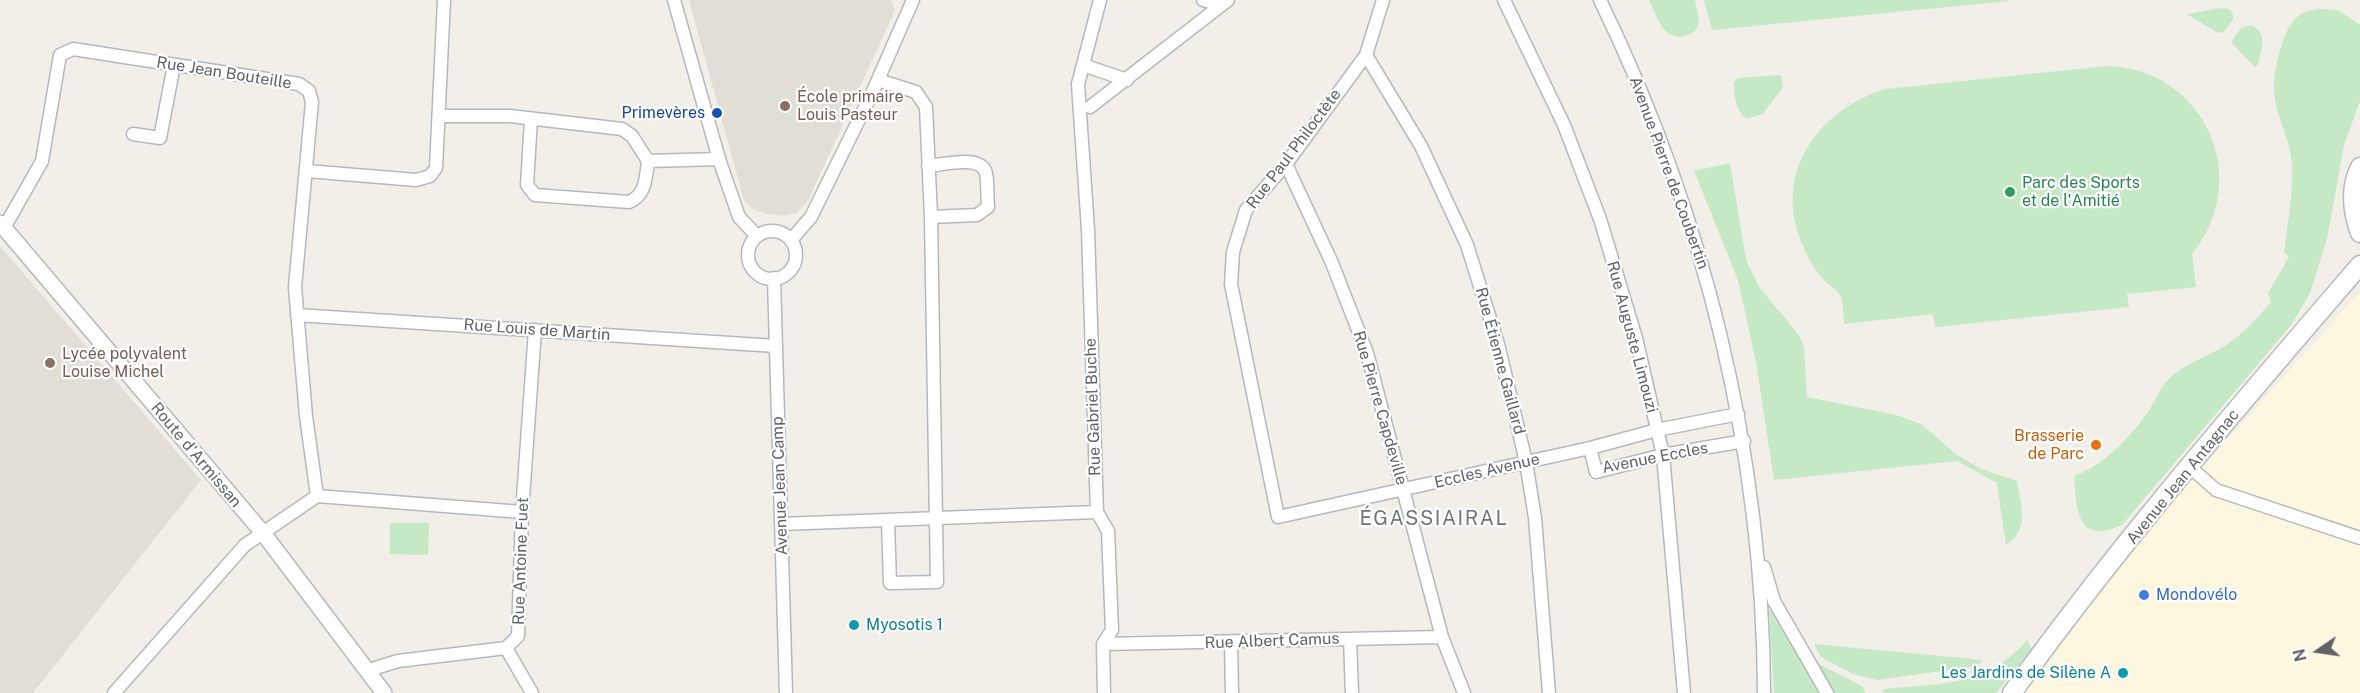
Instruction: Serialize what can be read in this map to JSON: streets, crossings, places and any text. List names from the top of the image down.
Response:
{
  "streets": {
    "main road": ["Avenue Jean Antagnac"],
    "street": [
      "Rue Jean Bouteille",
      "Rue Paul Philoctète",
      "Avenue Pierre de Coubertin",
      "Rue Louis de Martin",
      "Rue Auguste Limouzi",
      "Rue Étienne Gaillard",
      "Rue Gabriel Buche",
      "Rue Pierre Capdeville",
      "Route d'Armissan",
      "Avenue Eccles",
      "Eccles Avenue",
      "Avenue Jean Camp",
      "Rue Antoine Fuet",
      "Rue Albert Camus"
    ]
  },
  "crossings": [
    ["Rue Jean Bouteille", "Rue Louis de Martin"],
    ["Rue Jean Bouteille", "Route d'Armissan"],
    ["Rue Paul Philoctète", "Rue Étienne Gaillard"],
    ["Rue Paul Philoctète", "Rue Pierre Capdeville"],
    ["Rue Paul Philoctète", "Eccles Avenue"],
    ["Avenue Pierre de Coubertin", "Avenue Eccles"],
    ["Rue Louis de Martin", "Avenue Jean Camp"],
    ["Rue Louis de Martin", "Rue Antoine Fuet"],
    ["Rue Auguste Limouzi", "Avenue Eccles"],
    ["Rue Étienne Gaillard", "Eccles Avenue"],
    ["Rue Gabriel Buche", "Rue Albert Camus"],
    ["Rue Pierre Capdeville", "Eccles Avenue"],
    ["Rue Pierre Capdeville", "Rue Albert Camus"],
    ["Route d'Armissan", "Rue Antoine Fuet"],
    ["Avenue Eccles", "Eccles Avenue"]
  ],
  "districts": ["ÉGASSIAIRAL"],
  "places": [
    "École primaire Louis Pasteur",
    "Primevères",
    "Parc des Sports et de l'Amitié",
    "Lycée polyvalent Louise Michel",
    "Brasserie de Parc",
    "Mondovélo",
    "Myosotis 1",
    "Les Jardins de Silène A"
  ],
  "north": "left"
}
